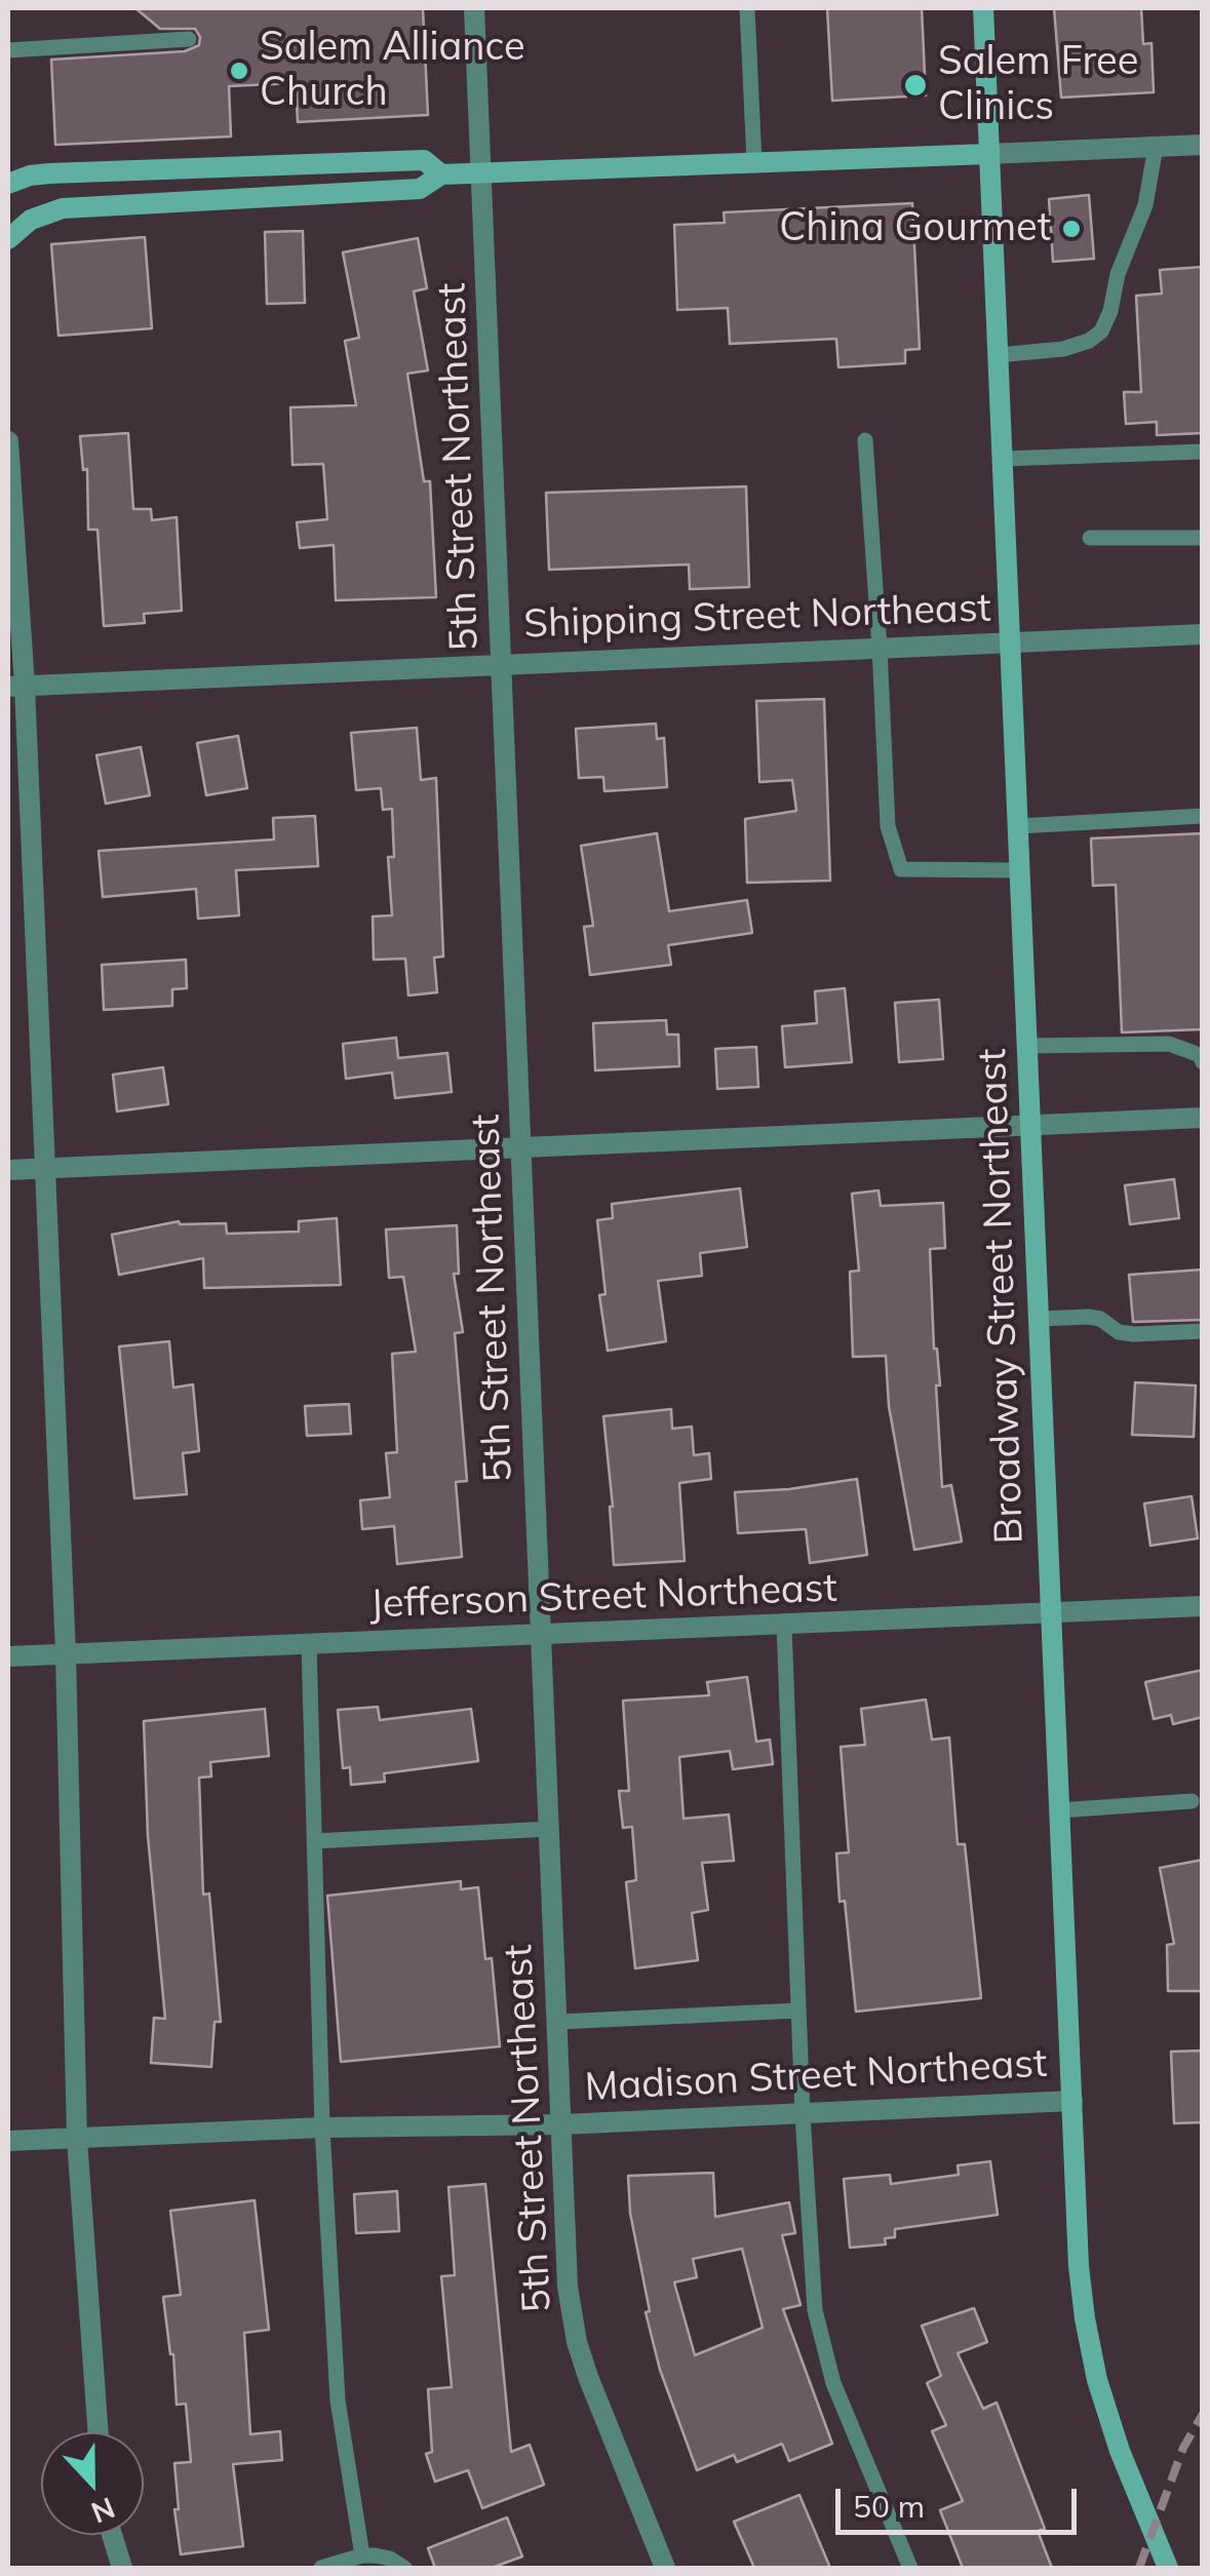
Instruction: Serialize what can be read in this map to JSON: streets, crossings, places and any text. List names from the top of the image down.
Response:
{
  "streets": {
    "main road": ["Broadway Street Northeast"],
    "street": [
      "5th Street Northeast",
      "Shipping Street Northeast",
      "Jefferson Street Northeast",
      "Madison Street Northeast"
    ]
  },
  "crossings": [
    ["5th Street Northeast", "Shipping Street Northeast"],
    ["5th Street Northeast", "Jefferson Street Northeast"],
    ["5th Street Northeast", "Madison Street Northeast"],
    ["Shipping Street Northeast", "Broadway Street Northeast"],
    ["Broadway Street Northeast", "Jefferson Street Northeast"],
    ["Broadway Street Northeast", "Madison Street Northeast"]
  ],
  "places": ["Salem Alliance Church", "Salem Free Clinics", "China Gourmet"],
  "scale_bar": "50 m",
  "north": "bottom"
}
